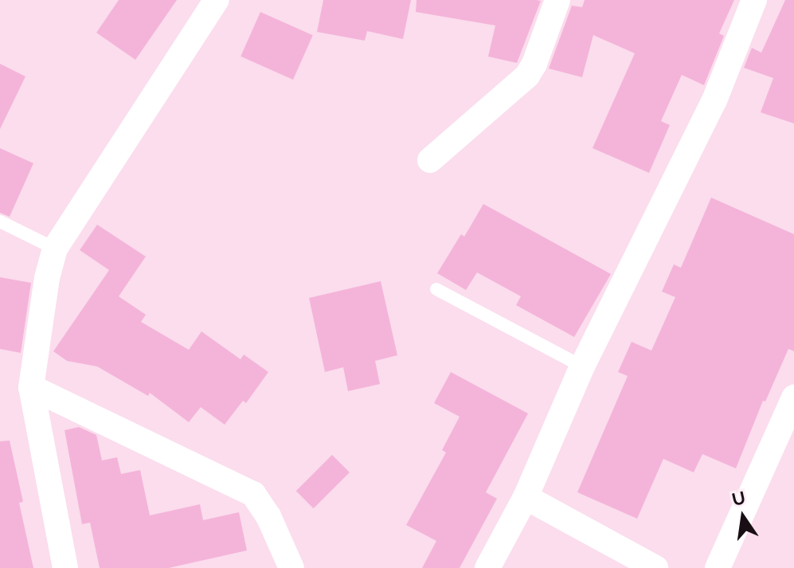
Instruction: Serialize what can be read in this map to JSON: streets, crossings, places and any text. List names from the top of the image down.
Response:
{
  "north": "top"
}
